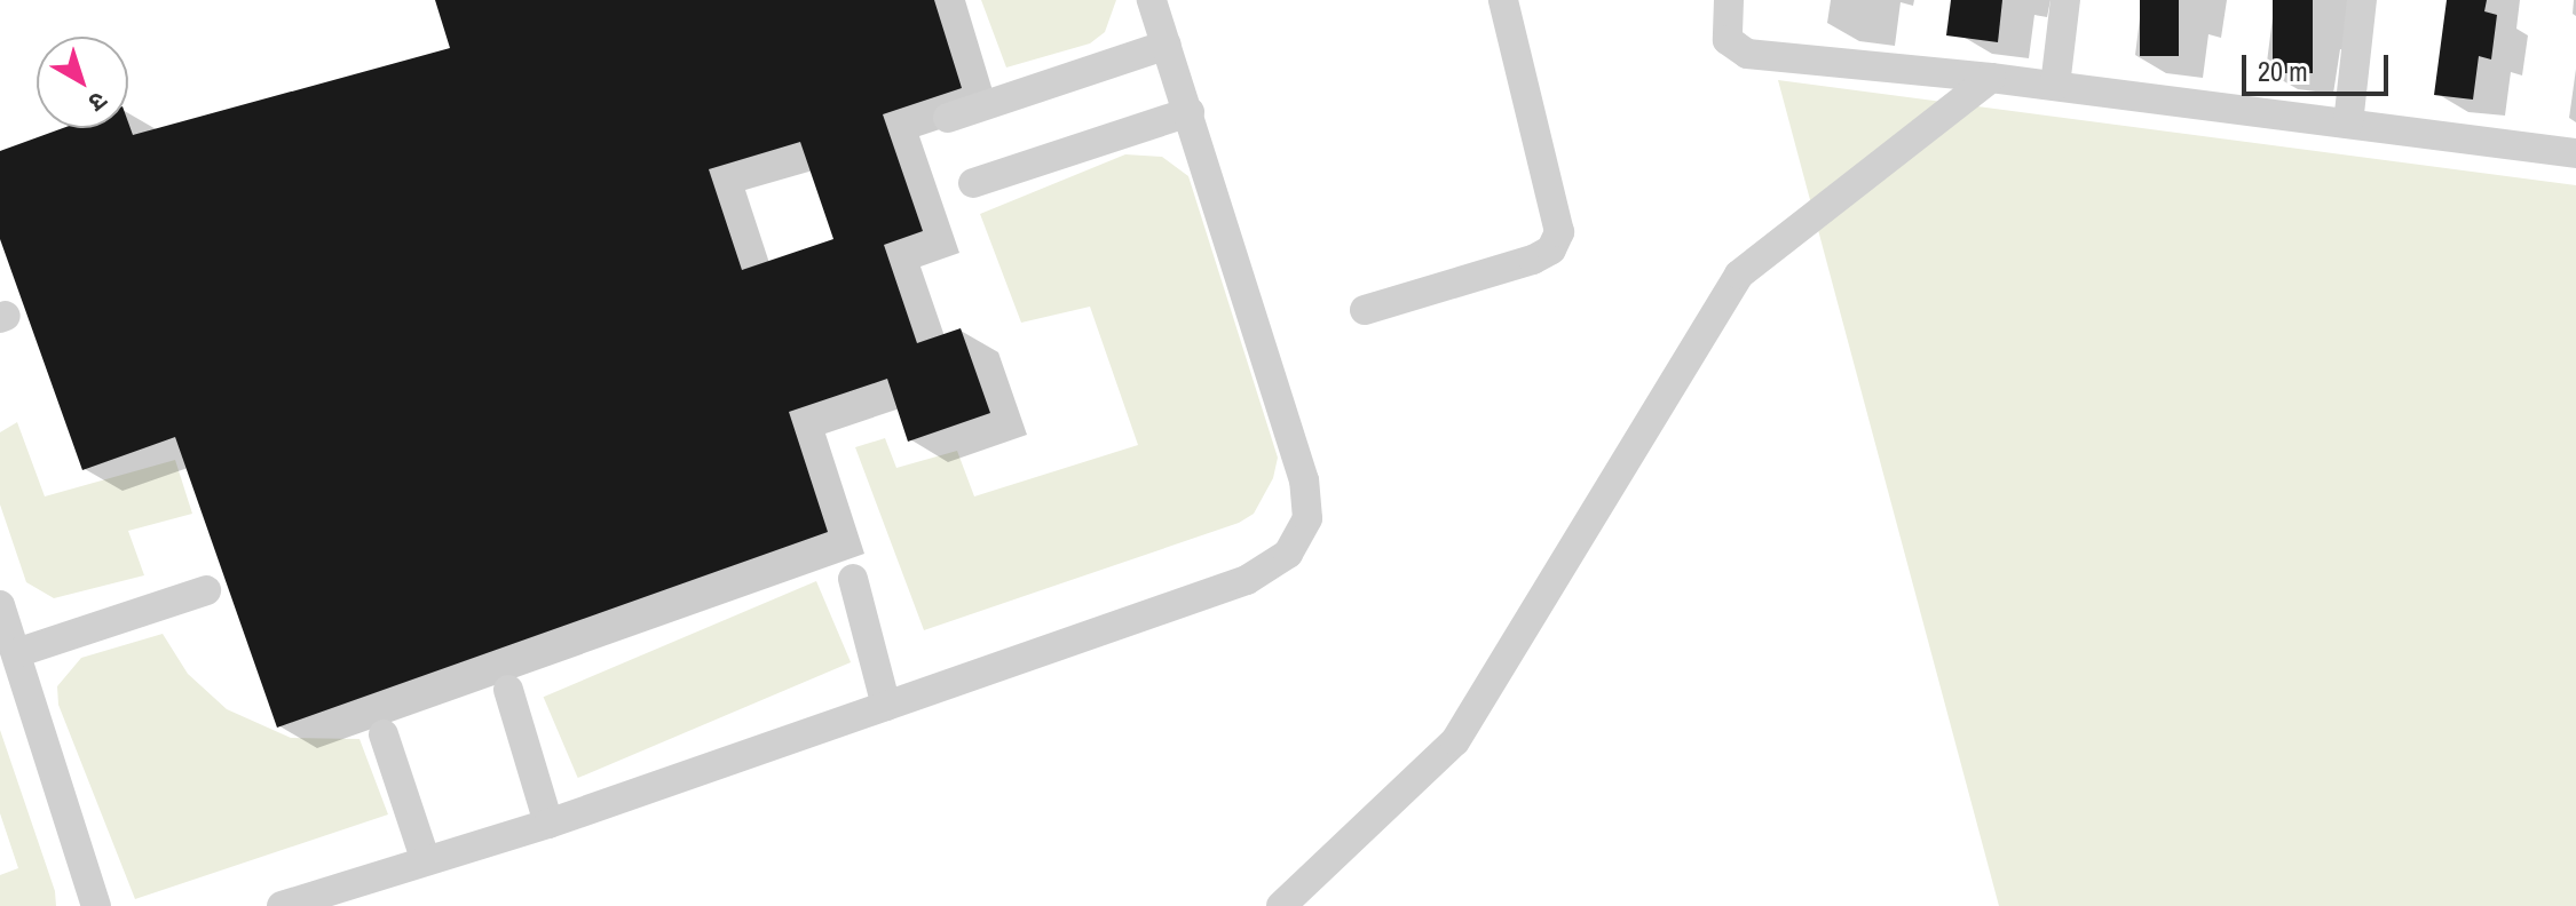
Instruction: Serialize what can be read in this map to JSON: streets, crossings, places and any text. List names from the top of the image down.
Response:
{
  "scale_bar": "20 m",
  "north": "bottom right"
}
